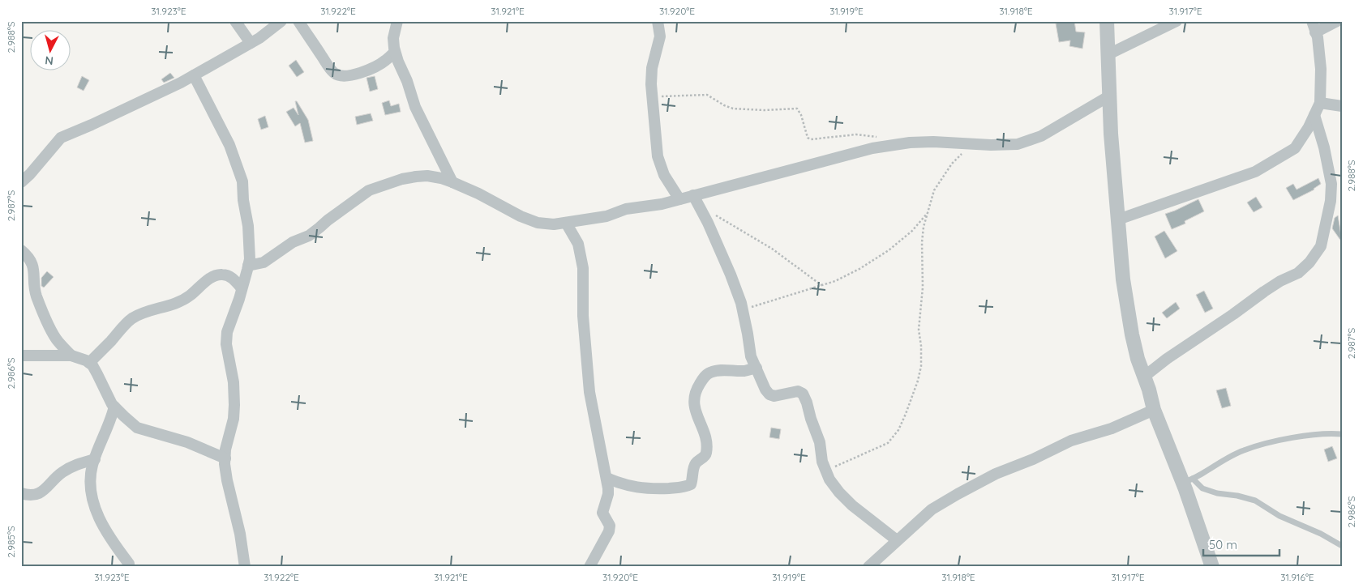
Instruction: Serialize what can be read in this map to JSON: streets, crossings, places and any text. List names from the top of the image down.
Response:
{
  "scale_bar": "50 m",
  "north": "bottom",
  "coordinates": [
    "31.923°E",
    "31.922°E",
    "31.921°E",
    "31.920°E",
    "31.919°E",
    "31.918°E",
    "31.917°E",
    "2.988°S",
    "2.987°S",
    "2.986°S",
    "2.985°S",
    "31.916°E"
  ]
}
